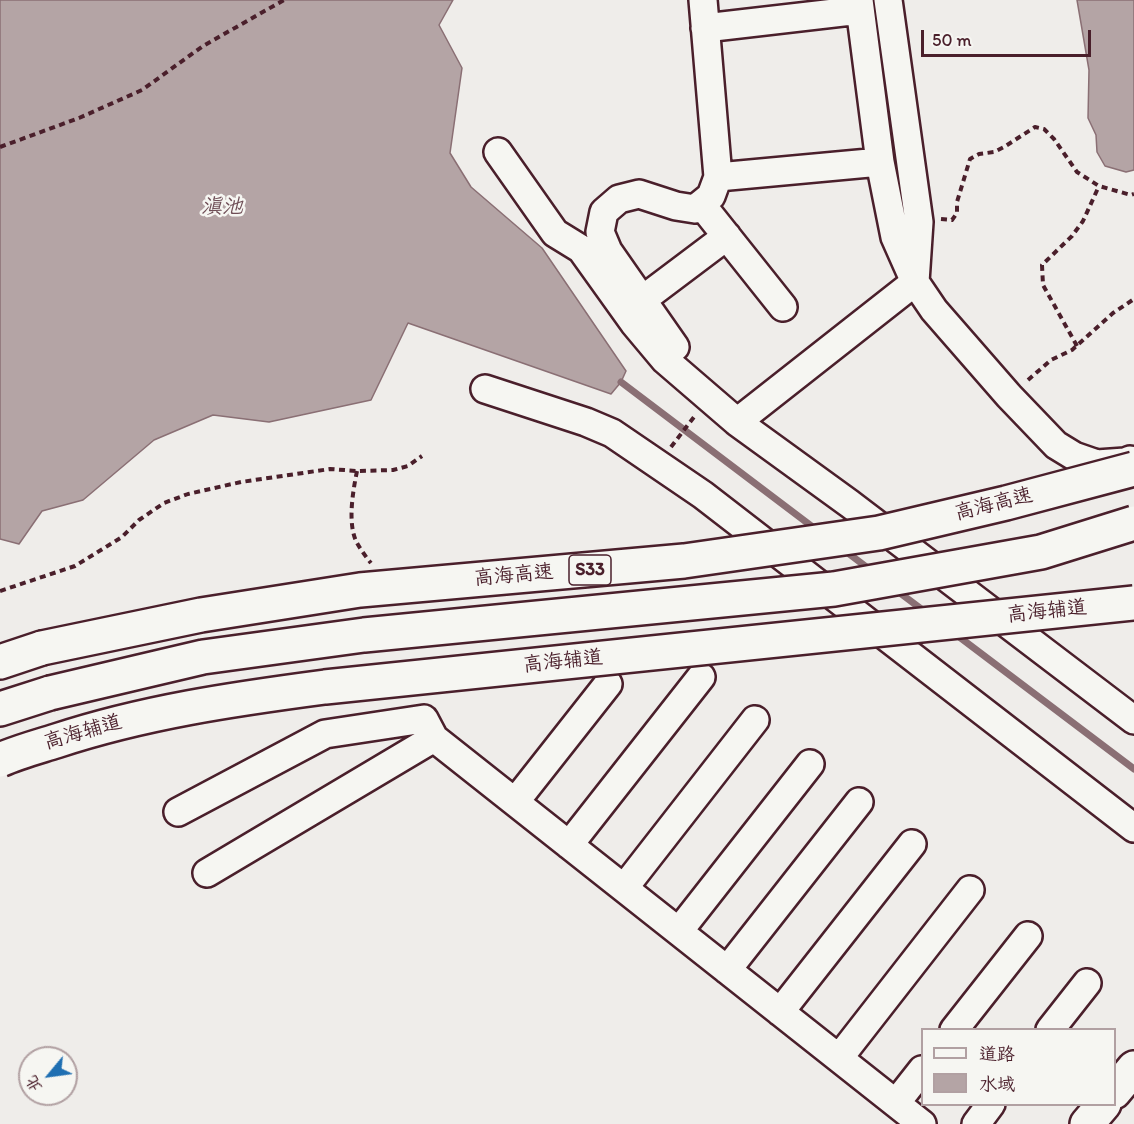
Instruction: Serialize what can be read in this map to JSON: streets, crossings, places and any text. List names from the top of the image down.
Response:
{
  "streets": {
    "main road": ["高海高速", "S33", "高海辅道"]
  },
  "water": ["滇池"],
  "legend": ["道路", "水域"],
  "scale_bar": "50 m",
  "north": "bottom left"
}
